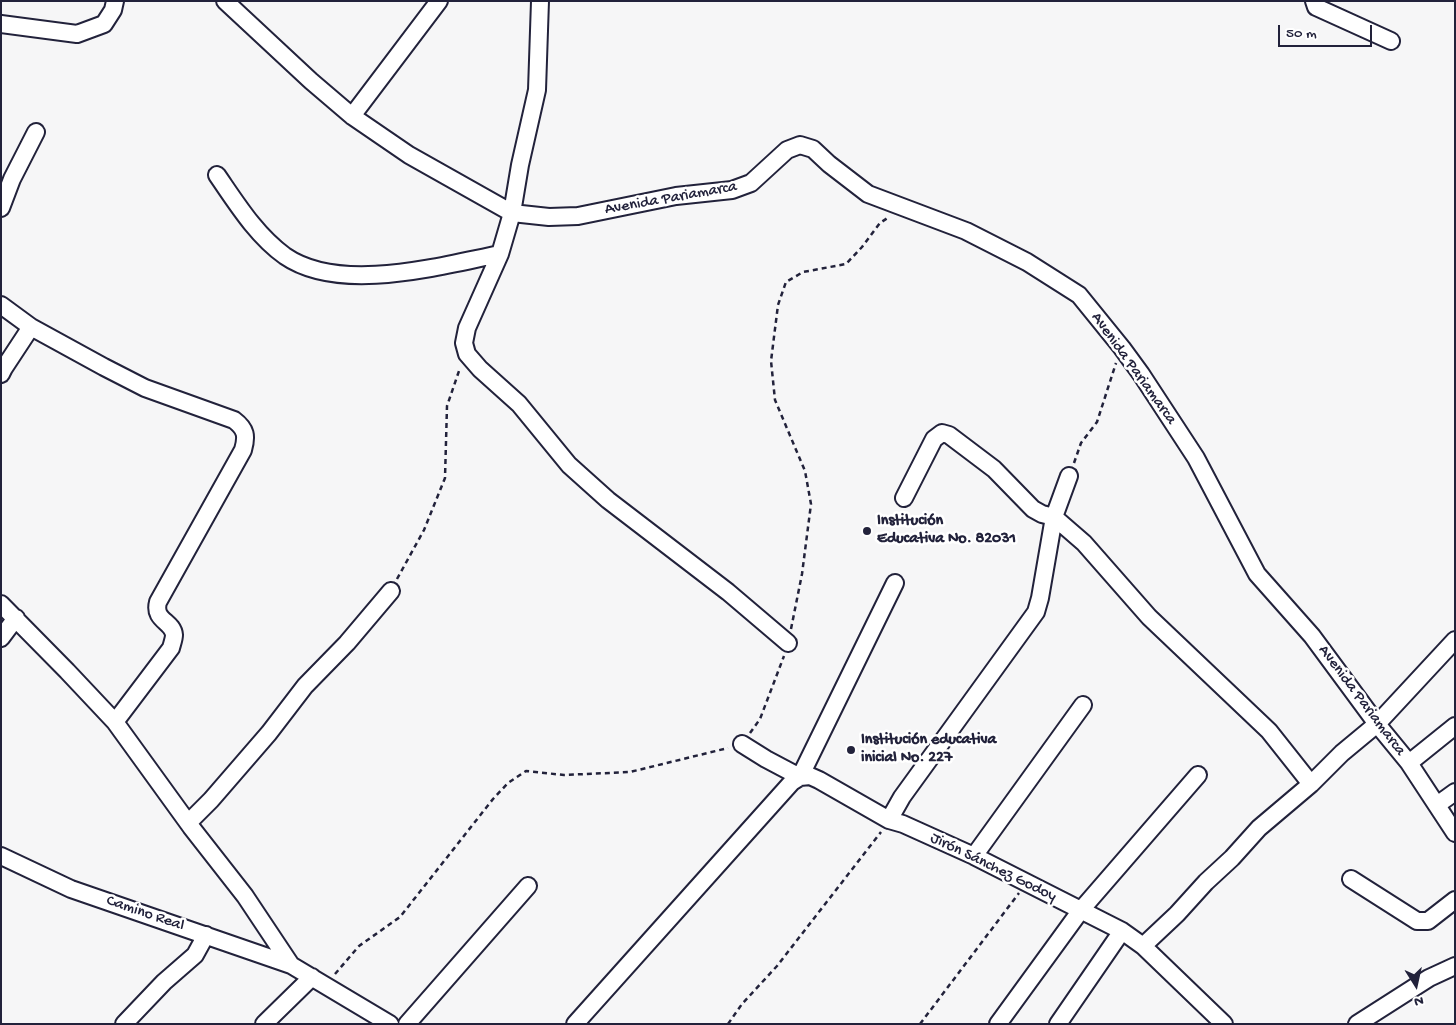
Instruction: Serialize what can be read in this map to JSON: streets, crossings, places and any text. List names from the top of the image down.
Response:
{
  "streets": {
    "street": ["Avenida Pariamarca", "Jirón Sánchez Godoy", "Camino Real"]
  },
  "places": ["Institución Educativa No. 82031", "Institución educativa inicial No. 227"],
  "scale_bar": "50 m",
  "north": "bottom"
}
